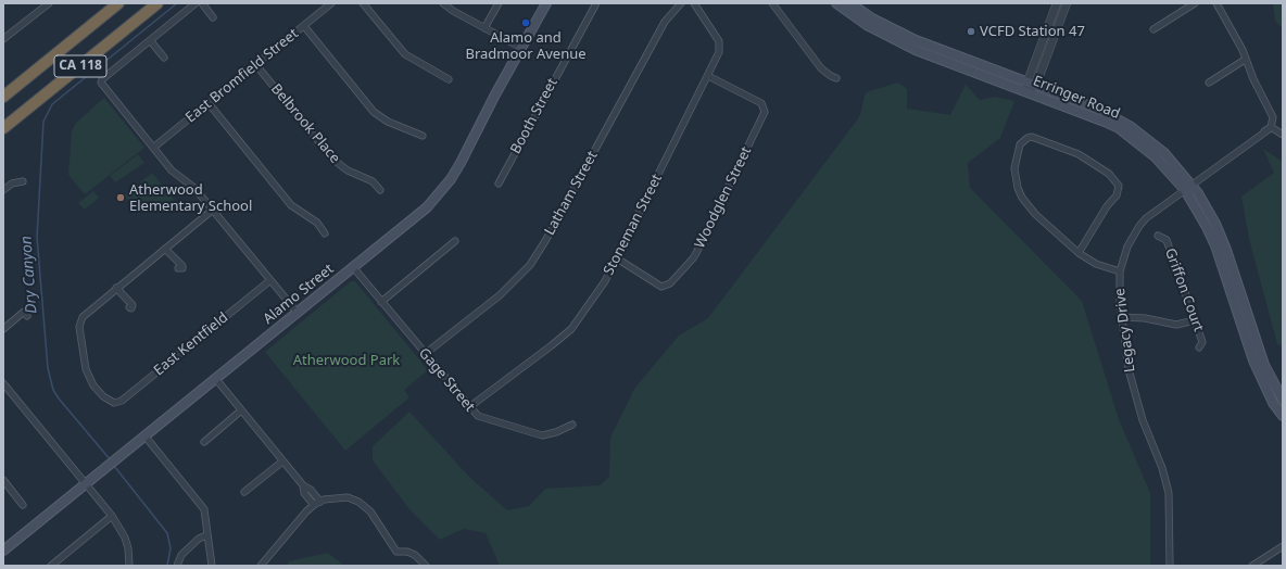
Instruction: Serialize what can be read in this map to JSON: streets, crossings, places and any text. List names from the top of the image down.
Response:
{
  "streets": {
    "highway": ["CA 118"],
    "main road": ["Erringer Road", "Alamo Street"],
    "street": [
      "East Bromfield Street",
      "Booth Street",
      "Belbrook Place",
      "Latham Street",
      "Woodglen Street",
      "Stoneman Street",
      "Griffon Court",
      "Legacy Drive",
      "East Kentfield",
      "Gage Street"
    ]
  },
  "crossings": [
    ["East Bromfield Street", "Belbrook Place"],
    ["Erringer Road", "Legacy Drive"],
    ["Latham Street", "Gage Street"],
    ["Woodglen Street", "Stoneman Street"],
    ["Stoneman Street", "Gage Street"],
    ["Alamo Street", "Gage Street"]
  ],
  "water": ["Dry Canyon"],
  "parks": ["Atherwood Park"],
  "places": ["Alamo and Bradmoor Avenue", "VCFD Station 47", "Atherwood Elementary School"]
}
